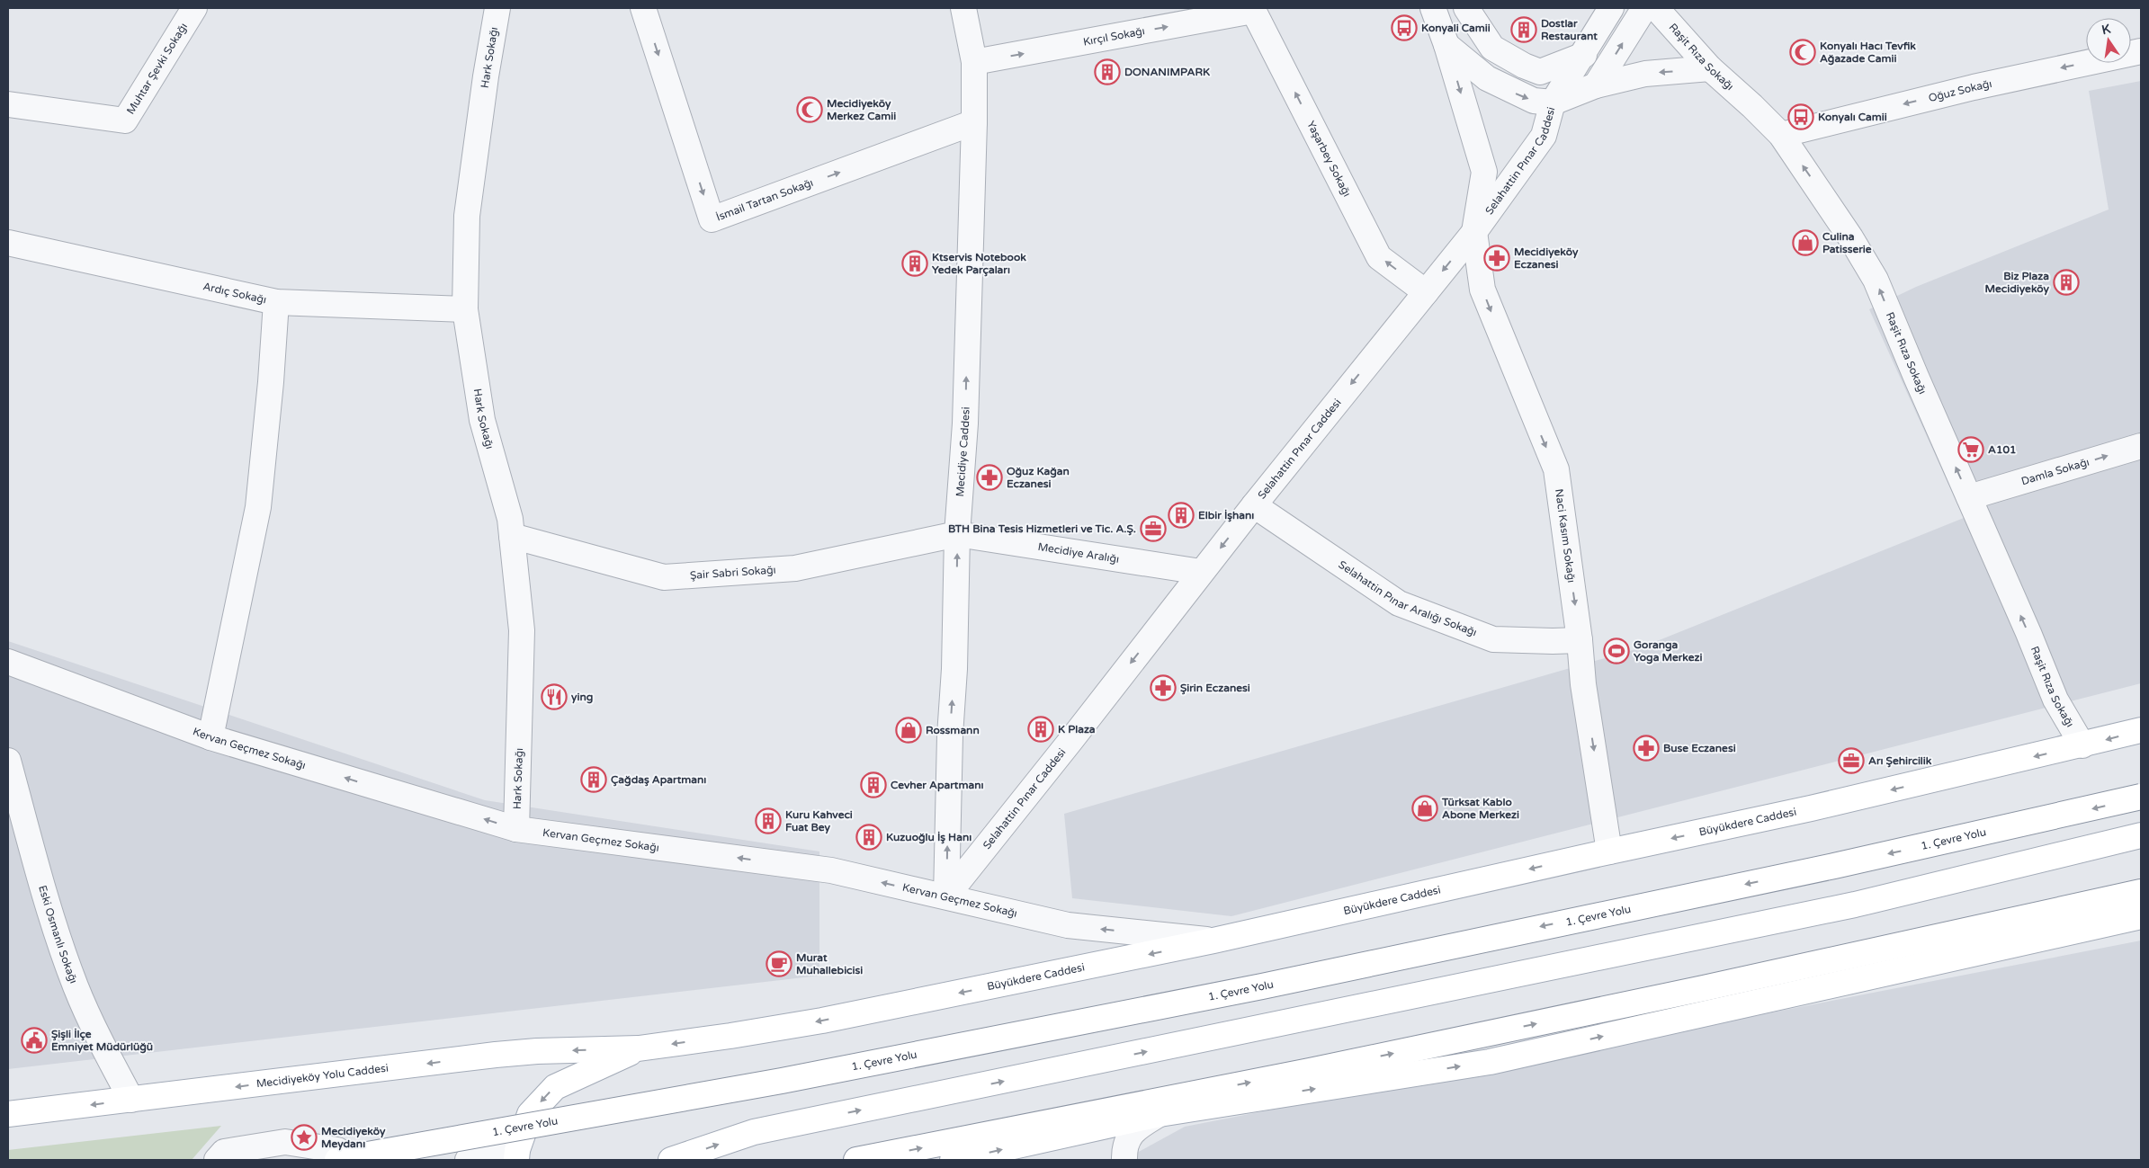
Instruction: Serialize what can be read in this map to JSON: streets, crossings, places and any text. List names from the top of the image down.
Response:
{
  "streets": {
    "main road": ["Büyükdere Caddesi", "1. Çevre Yolu", "Mecidiyeköy Yolu Caddesi"],
    "street": [
      "Kırçıl Sokağı",
      "Raşit Rıza Sokağı",
      "Hark Sokağı",
      "Muhtar Şevki Sokağı",
      "Oğuz Sokağı",
      "Yaşarbey Sokağı",
      "Selahattin Pınar Caddesi",
      "İsmail Tartan Sokağı",
      "Ardıç Sokağı",
      "Mecidiye Caddesi",
      "Damla Sokağı",
      "Naci Kasım Sokağı",
      "Mecidiye Aralığı",
      "Şair Sabri Sokağı",
      "Selahattin Pınar Aralığı Sokağı",
      "Kervan Geçmez Sokağı",
      "Eski Osmanlı Sokağı"
    ]
  },
  "crossings": [
    ["Kırçıl Sokağı", "Yaşarbey Sokağı"],
    ["Kırçıl Sokağı", "Mecidiye Caddesi"],
    ["Raşit Rıza Sokağı", "Oğuz Sokağı"],
    ["Raşit Rıza Sokağı", "Damla Sokağı"],
    ["Raşit Rıza Sokağı", "Büyükdere Caddesi"],
    ["Hark Sokağı", "Ardıç Sokağı"],
    ["Hark Sokağı", "Şair Sabri Sokağı"],
    ["Hark Sokağı", "Kervan Geçmez Sokağı"],
    ["Yaşarbey Sokağı", "Selahattin Pınar Caddesi"],
    ["Selahattin Pınar Caddesi", "Mecidiye Caddesi"],
    ["Selahattin Pınar Caddesi", "Naci Kasım Sokağı"],
    ["Selahattin Pınar Caddesi", "Mecidiye Aralığı"],
    ["Selahattin Pınar Caddesi", "Selahattin Pınar Aralığı Sokağı"],
    ["Selahattin Pınar Caddesi", "Kervan Geçmez Sokağı"],
    ["İsmail Tartan Sokağı", "Mecidiye Caddesi"],
    ["Mecidiye Caddesi", "Mecidiye Aralığı"],
    ["Mecidiye Caddesi", "Şair Sabri Sokağı"],
    ["Mecidiye Caddesi", "Kervan Geçmez Sokağı"],
    ["Naci Kasım Sokağı", "Selahattin Pınar Aralığı Sokağı"],
    ["Naci Kasım Sokağı", "Büyükdere Caddesi"],
    ["Mecidiye Aralığı", "Şair Sabri Sokağı"],
    ["Kervan Geçmez Sokağı", "Büyükdere Caddesi"],
    ["Büyükdere Caddesi", "Mecidiyeköy Yolu Caddesi"],
    ["Eski Osmanlı Sokağı", "Mecidiyeköy Yolu Caddesi"]
  ],
  "one_way": [
    "Kırçıl Sokağı",
    "Raşit Rıza Sokağı",
    "Oğuz Sokağı",
    "Selahattin Pınar Caddesi",
    "Mecidiye Caddesi",
    "Damla Sokağı",
    "Naci Kasım Sokağı",
    "Kervan Geçmez Sokağı",
    "Mecidiyeköy Yolu Caddesi"
  ],
  "places": {
    "bus stop": ["Konyali Camii", "Konyalı Camii"],
    "building": [
      "Dostlar Restaurant",
      "DONANIMPARK",
      "Ktservis Notebook Yedek Parçaları",
      "Biz Plaza Mecidiyeköy",
      "Elbir İşhanı",
      "K Plaza",
      "Çağdaş Apartmanı",
      "Cevher Apartmanı",
      "Kuru Kahveci Fuat Bey",
      "Kuzuoğlu İş Hanı"
    ],
    "mosque": ["Konyalı Hacı Tevfik Ağazade Camii", "Mecidiyeköy Merkez Camii"],
    "shop": ["Culina Patisserie", "Rossmann", "Türksat Kablo Abone Merkezi"],
    "pharmacy": [
      "Mecidiyeköy Eczanesi",
      "Oğuz Kağan Eczanesi",
      "Şirin Eczanesi",
      "Buse Eczanesi"
    ],
    "supermarket": ["A101"],
    "office": ["BTH Bina Tesis Hizmetleri ve Tic. A.Ş.", "Arı Şehircilik"],
    "sports": ["Goranga Yoga Merkezi"],
    "restaurant": ["ying"],
    "cafe": ["Murat Muhallebicisi"],
    "public building": ["Şişli İlçe Emniyet Müdürlüğü"],
    "place": ["Mecidiyeköy Meydanı"]
  },
  "north": "top"
}
